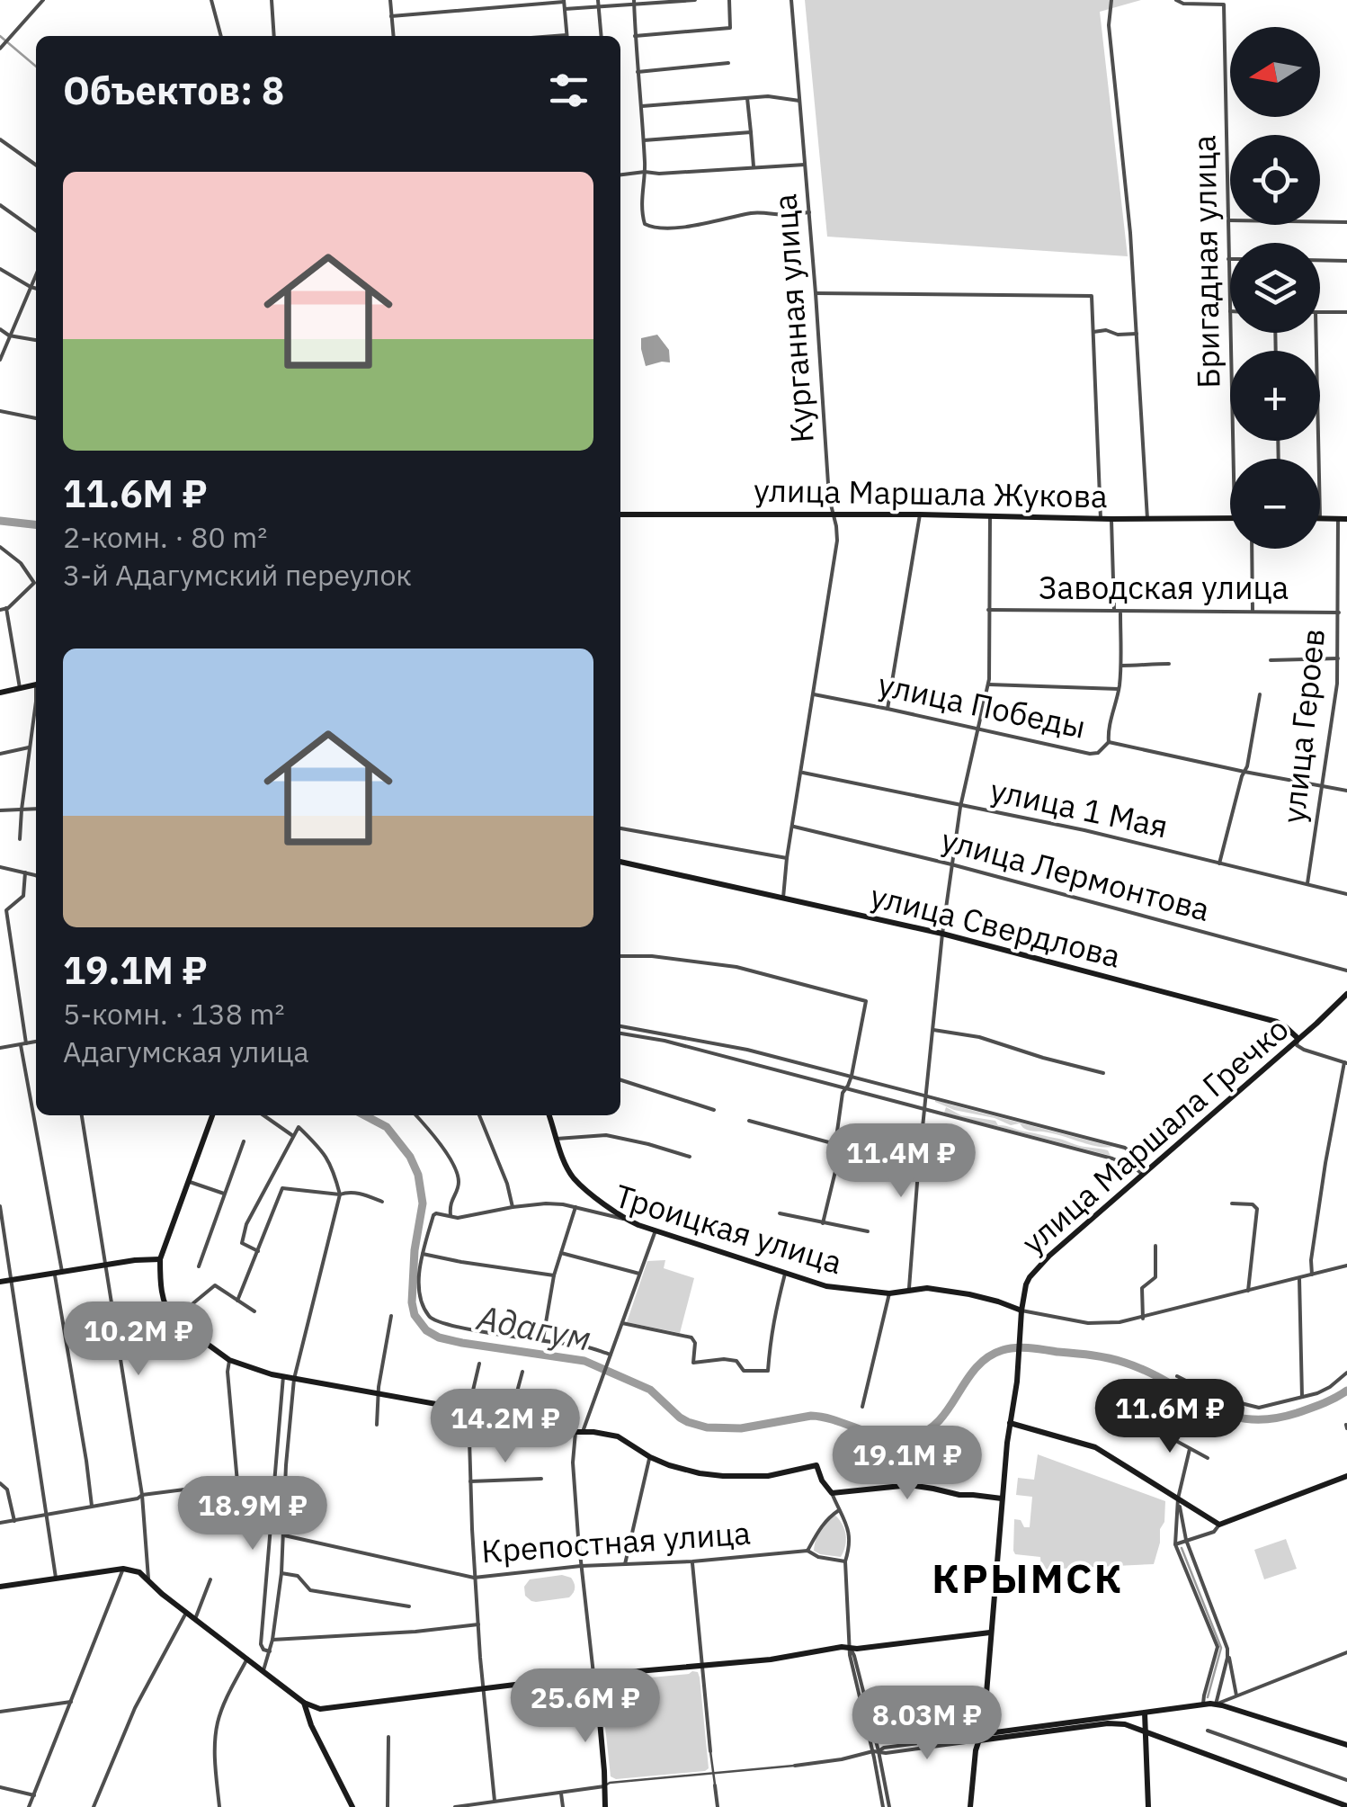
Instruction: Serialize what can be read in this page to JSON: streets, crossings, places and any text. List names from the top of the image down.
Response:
{
  "streets": {
    "main road": [
      "улица Маршала Жукова",
      "улица Свердлова",
      "улица Маршала Гречко",
      "Троицкая улица"
    ],
    "street": [
      "Бригадная улица",
      "Курганная улица",
      "Заводская улица",
      "улица Победы",
      "улица Героев",
      "улица 1 Мая",
      "улица Лермонтова",
      "Крепостная улица"
    ]
  },
  "crossings": [
    ["Курганная улица", "улица Маршала Жукова"],
    ["Курганная улица", "улица Победы"],
    ["Курганная улица", "улица 1 Мая"],
    ["Курганная улица", "улица Лермонтова"],
    ["Курганная улица", "улица Свердлова"],
    ["Заводская улица", "улица Героев"],
    ["улица Победы", "улица Героев"],
    ["улица Героев", "улица 1 Мая"],
    ["улица Свердлова", "улица Маршала Гречко"],
    ["улица Маршала Гречко", "Троицкая улица"]
  ],
  "districts": ["КРЫМСК"],
  "water": ["Адагум"],
  "north": "left",
  "page": {
    "map_buttons": ["+", "−"],
    "heading": "Объектов: 8",
    "list": [
      {
        "name": "11.6M ₽",
        "note": "2-комн. · 80 m² · 3-й Адагумский переулок"
      },
      {
        "name": "19.1M ₽",
        "note": "5-комн. · 138 m² · Адагумская улица"
      }
    ],
    "price": [
      "11.4M ₽",
      "10.2M ₽",
      "11.6M ₽",
      "14.2M ₽",
      "19.1M ₽",
      "18.9M ₽",
      "25.6M ₽",
      "8.03M ₽"
    ]
  }
}
